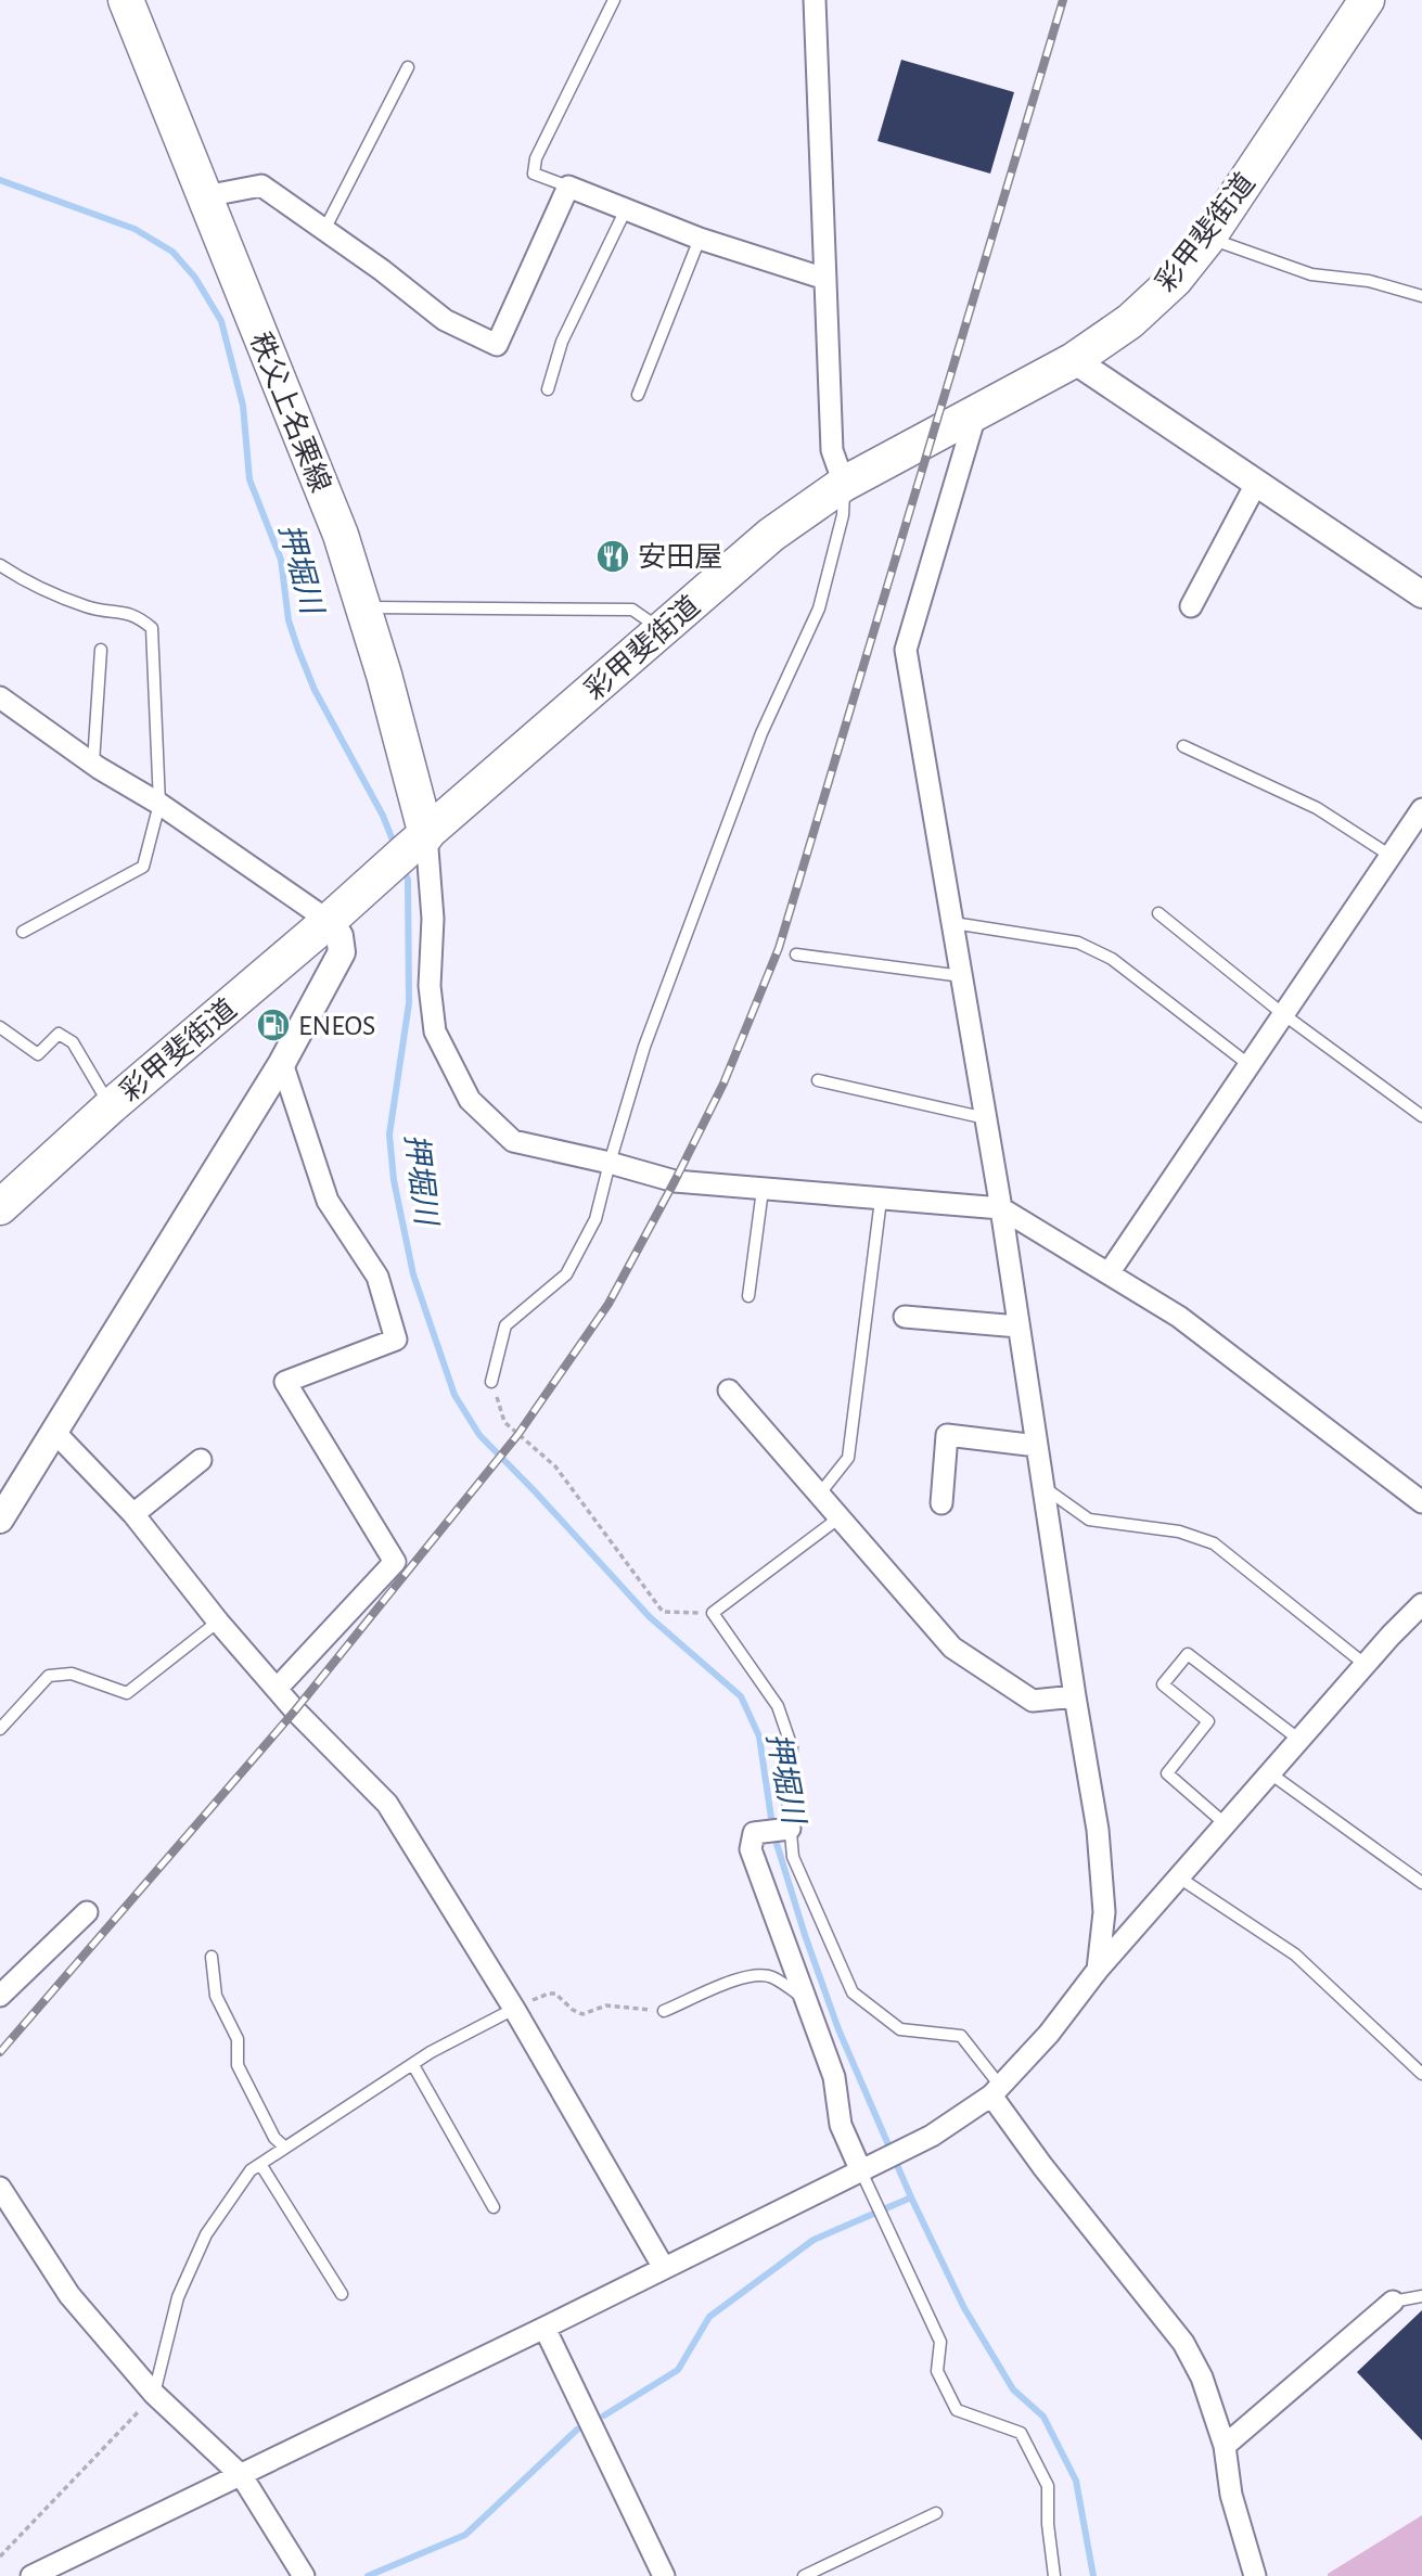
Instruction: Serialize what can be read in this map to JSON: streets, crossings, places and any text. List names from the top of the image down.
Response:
{
  "streets": {
    "main road": ["彩甲斐街道", "秩父上名栗線"]
  },
  "crossings": [
    ["彩甲斐街道", "秩父上名栗線"]
  ],
  "water": ["押堀川"],
  "places": {
    "restaurant": ["安田屋"],
    "fuel station": ["ENEOS"]
  }
}
